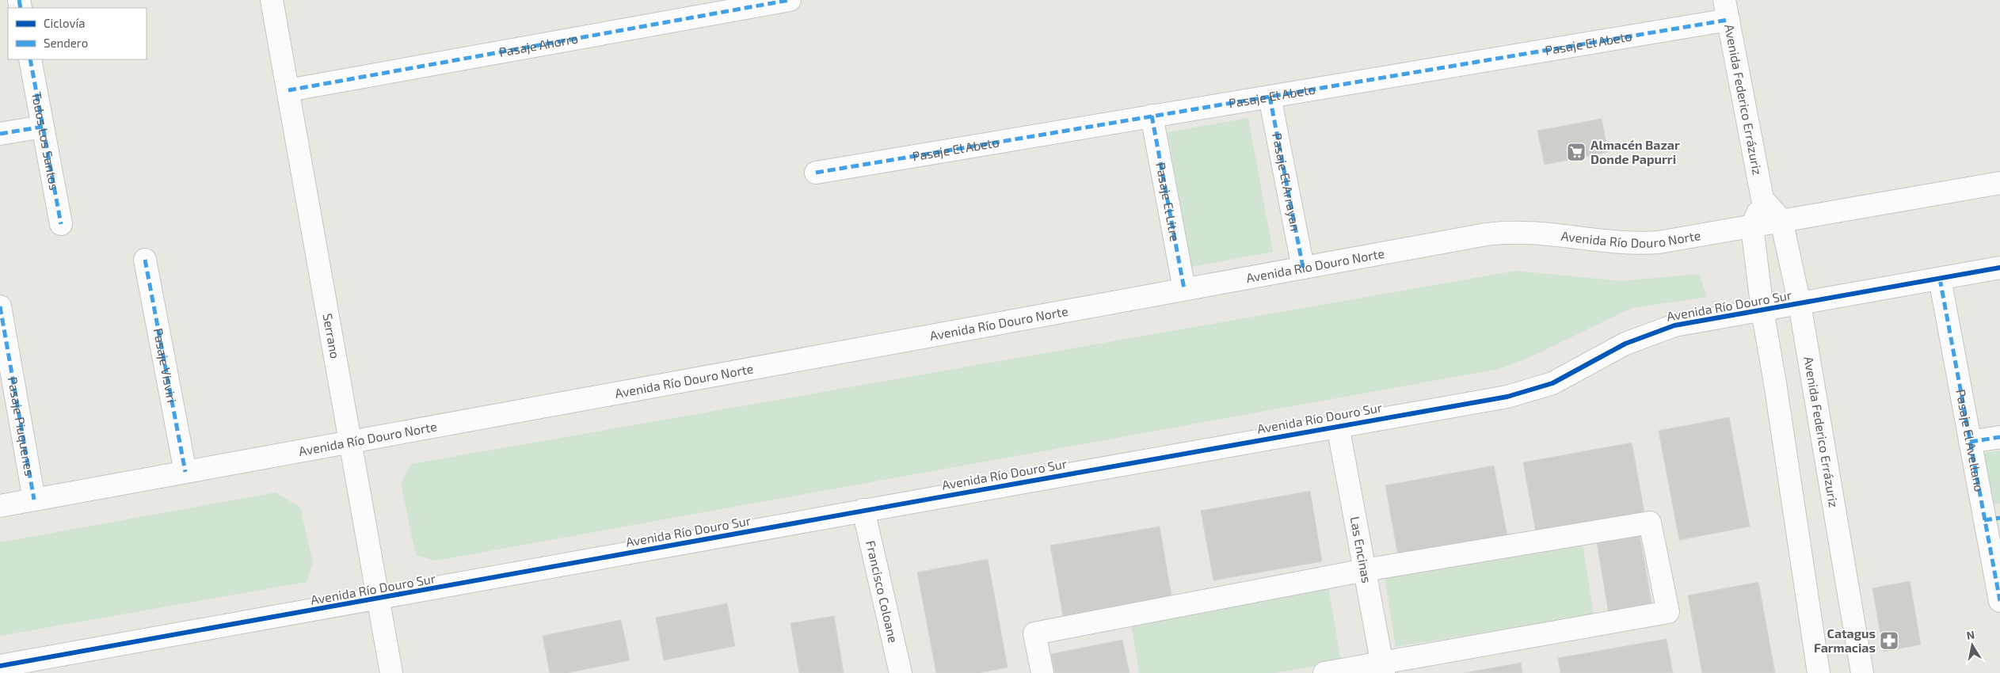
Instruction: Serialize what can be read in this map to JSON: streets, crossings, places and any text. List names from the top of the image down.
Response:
{
  "streets": {
    "street": [
      "Pasaje El Abeto",
      "Pasaje Ahorro",
      "Avenida Federico Errázuriz",
      "Todos Los Santos",
      "Pasaje El Arrayan",
      "Pasaje El Litre",
      "Avenida Río Douro Norte",
      "Avenida Río Douro Sur",
      "Serrano",
      "Pasaje Visviri",
      "Pasaje Piuquenes",
      "Pasaje El Avellano",
      "Las Encinas",
      "Francisco Coloane"
    ]
  },
  "crossings": [
    ["Pasaje El Abeto", "Avenida Federico Errázuriz"],
    ["Pasaje El Abeto", "Pasaje El Arrayan"],
    ["Pasaje El Abeto", "Pasaje El Litre"],
    ["Pasaje Ahorro", "Serrano"],
    ["Avenida Federico Errázuriz", "Avenida Río Douro Norte"],
    ["Avenida Federico Errázuriz", "Avenida Río Douro Sur"],
    ["Pasaje El Arrayan", "Avenida Río Douro Norte"],
    ["Pasaje El Litre", "Avenida Río Douro Norte"],
    ["Avenida Río Douro Norte", "Serrano"],
    ["Avenida Río Douro Norte", "Pasaje Visviri"],
    ["Avenida Río Douro Norte", "Pasaje Piuquenes"],
    ["Avenida Río Douro Sur", "Serrano"],
    ["Avenida Río Douro Sur", "Pasaje El Avellano"],
    ["Avenida Río Douro Sur", "Las Encinas"],
    ["Avenida Río Douro Sur", "Francisco Coloane"]
  ],
  "places": {
    "supermarket": ["Almacén Bazar Donde Papurri"],
    "pharmacy": ["Catagus Farmacias"]
  },
  "legend": ["Ciclovía", "Sendero"],
  "north": "top"
}
